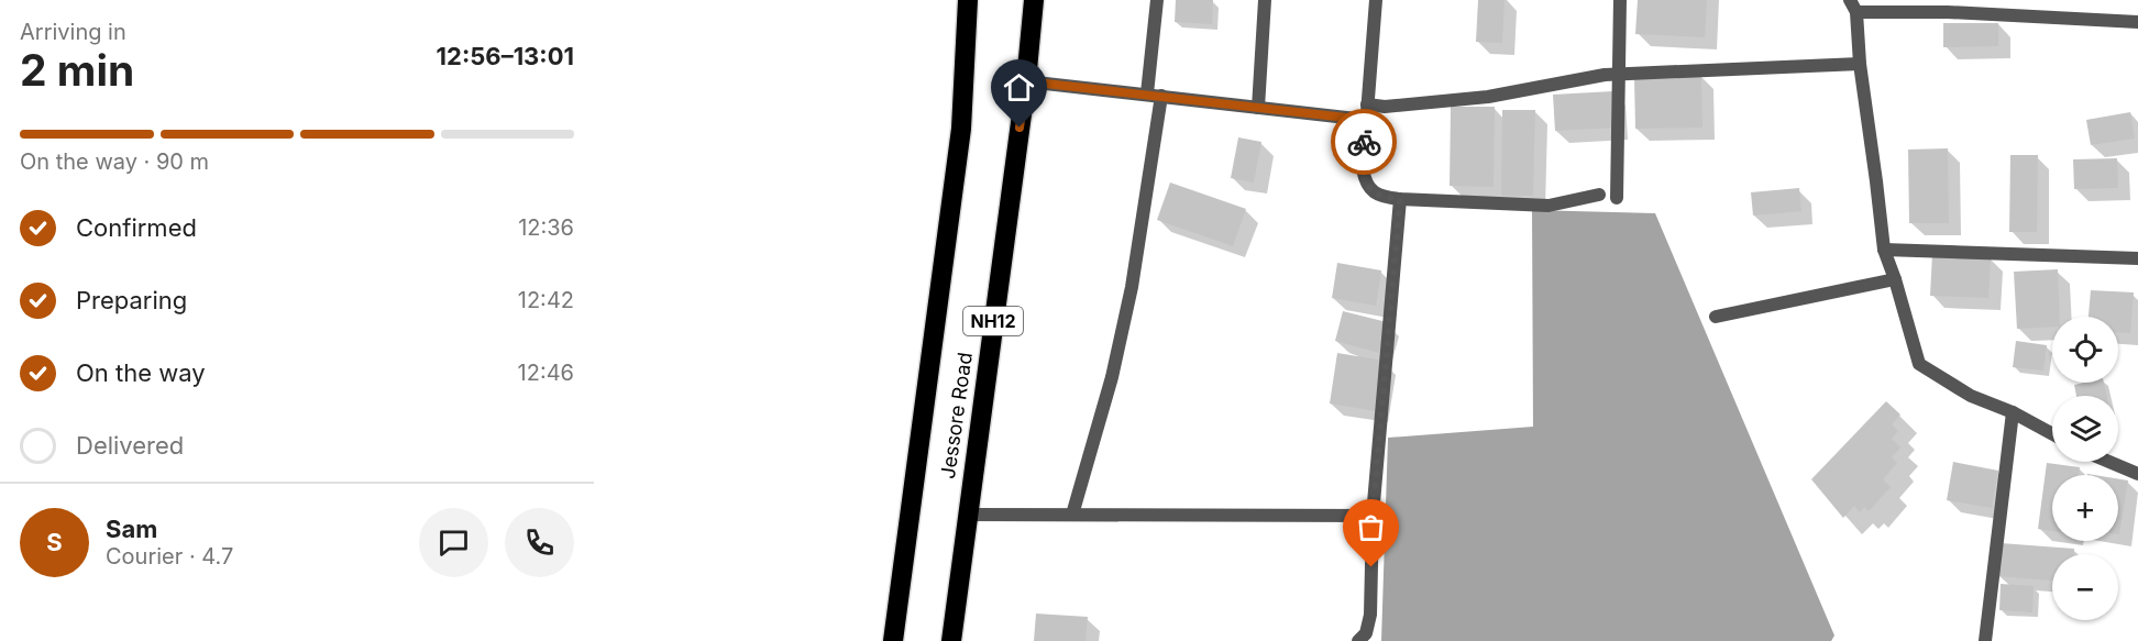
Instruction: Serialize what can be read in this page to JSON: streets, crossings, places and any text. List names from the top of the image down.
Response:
{
  "streets": {
    "highway": ["NH12", "Jessore Road"]
  },
  "page": {
    "heading": ["2 min", "Arriving in", "12:56–13:01"],
    "panel": ["Sam", "Courier · 4.7"],
    "bar": "On the way · 90 m",
    "list": [
      ["Confirmed", "12:36"],
      ["Preparing", "12:42"],
      ["On the way", "12:46"],
      "Delivered"
    ],
    "map_buttons": ["+", "−"],
    "round": "S"
  }
}
